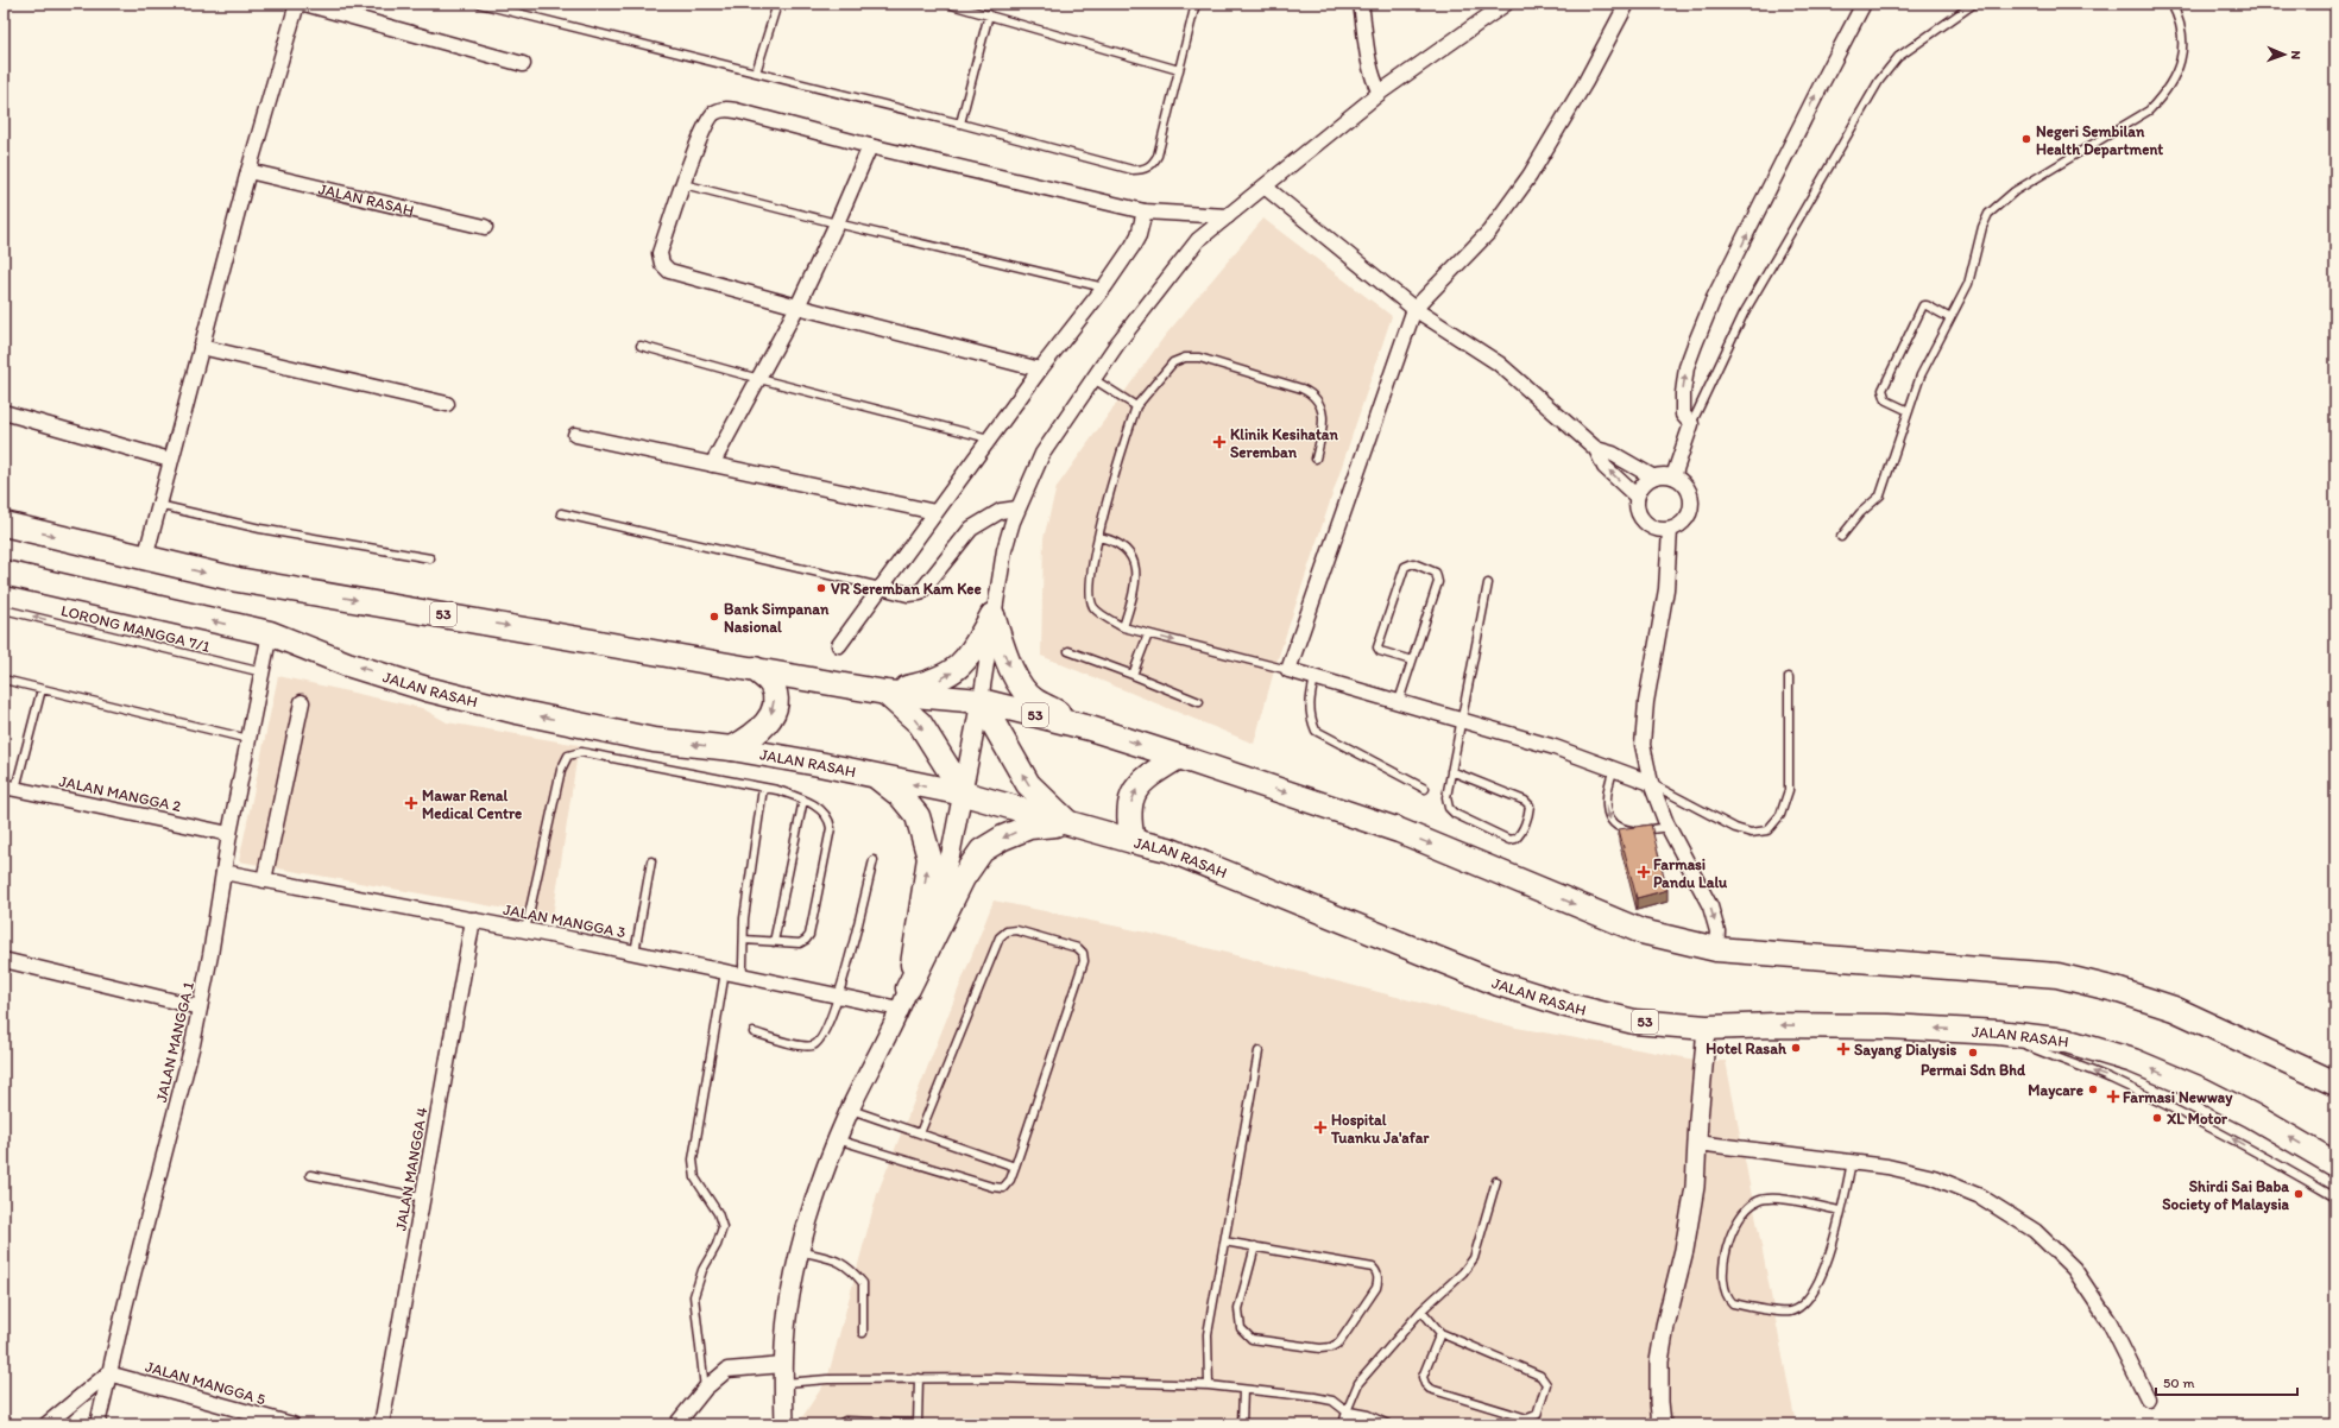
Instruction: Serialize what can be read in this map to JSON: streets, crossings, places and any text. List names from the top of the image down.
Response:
{
  "streets": {
    "highway": ["JALAN RASAH", "53"],
    "street": [
      "JALAN MANGGA 2",
      "JALAN MANGGA 3",
      "JALAN MANGGA 1",
      "JALAN MANGGA 4",
      "JALAN MANGGA 5"
    ],
    "lane": ["LORONG MANGGA 7/1"]
  },
  "crossings": [
    ["JALAN RASAH", "JALAN MANGGA 1"],
    ["LORONG MANGGA 7/1", "JALAN MANGGA 1"],
    ["JALAN MANGGA 2", "JALAN MANGGA 1"],
    ["JALAN MANGGA 3", "JALAN MANGGA 1"],
    ["JALAN MANGGA 3", "JALAN MANGGA 4"],
    ["JALAN MANGGA 1", "JALAN MANGGA 5"]
  ],
  "one_way": ["JALAN RASAH", "LORONG MANGGA 7/1"],
  "places": {
    "other": [
      "Negeri Sembilan Health Department",
      "VR Seremban Kam Kee",
      "Bank Simpanan Nasional",
      "Hotel Rasah",
      "Permai Sdn Bhd",
      "Maycare",
      "XL Motor",
      "Shirdi Sai Baba Society of Malaysia"
    ],
    "health": [
      "Klinik Kesihatan Seremban",
      "Mawar Renal Medical Centre",
      "Farmasi Pandu Lalu",
      "Sayang Dialysis",
      "Farmasi Newway",
      "Hospital Tuanku Ja'afar"
    ]
  },
  "scale_bar": "50 m",
  "north": "right"
}
